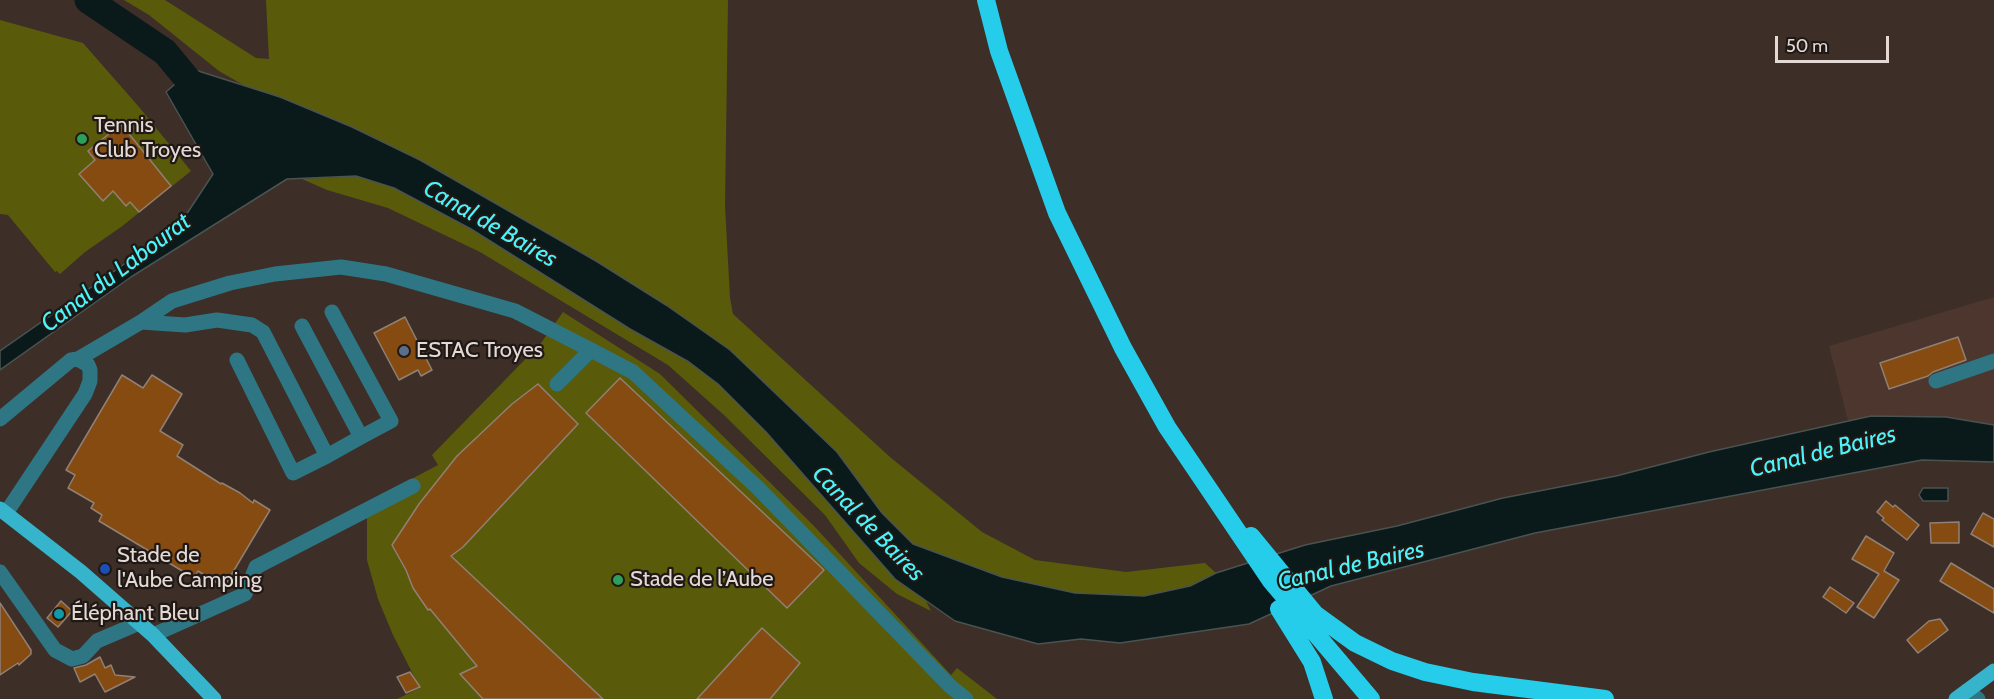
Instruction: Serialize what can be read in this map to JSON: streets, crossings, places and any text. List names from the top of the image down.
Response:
{
  "water": ["Canal de Baires", "Canal du Labourat"],
  "places": [
    "Tennis Club Troyes",
    "ESTAC Troyes",
    "Stade de l'Aube Camping",
    "Stade de l’Aube",
    "Éléphant Bleu"
  ],
  "scale_bar": "50 m"
}
